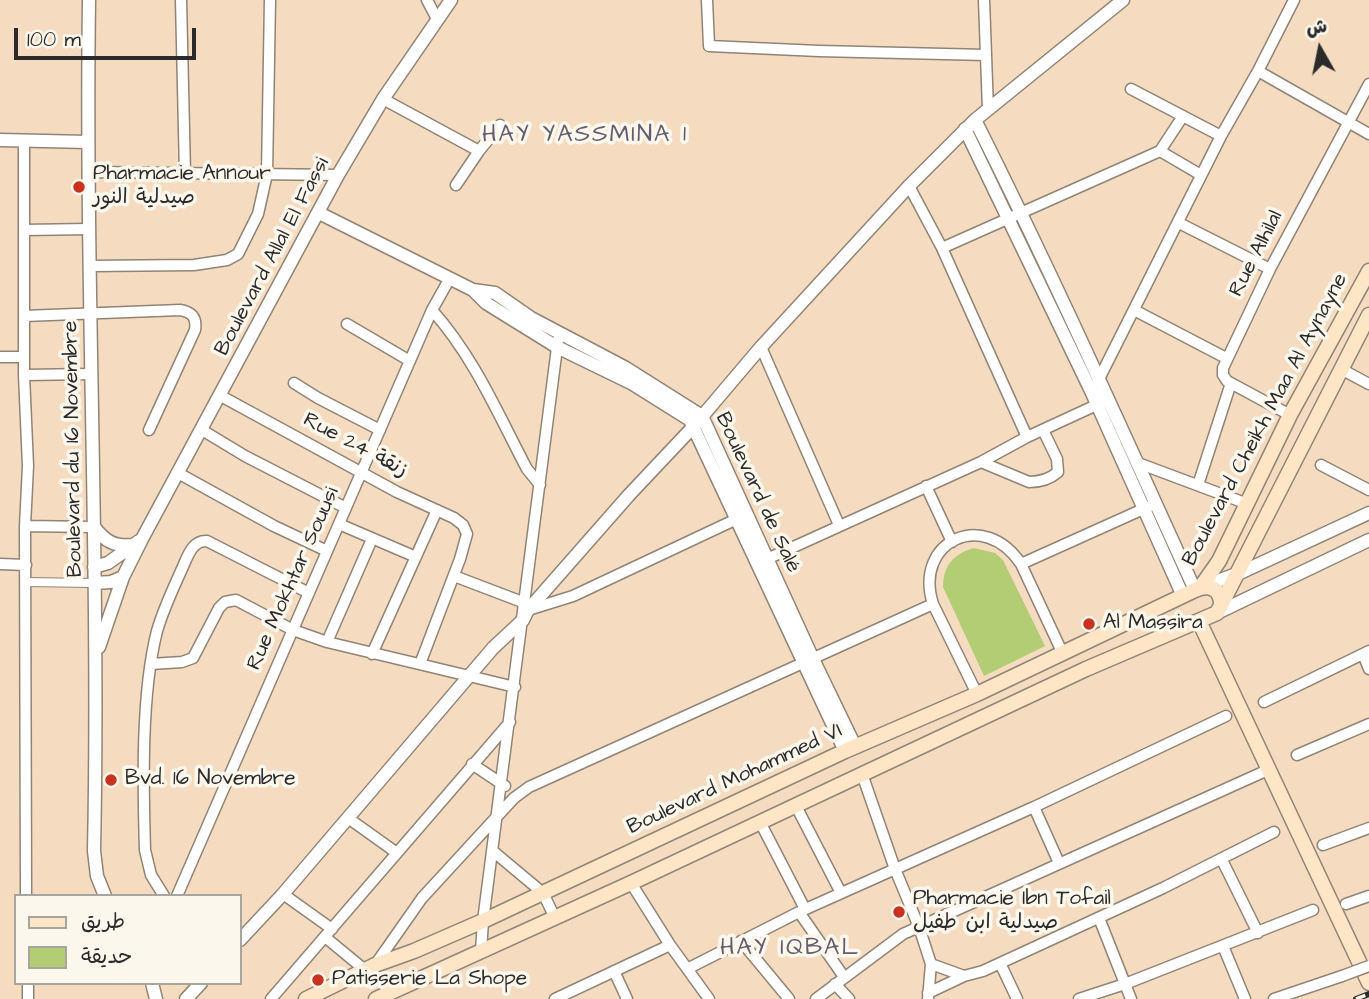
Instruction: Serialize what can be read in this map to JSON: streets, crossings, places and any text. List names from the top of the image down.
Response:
{
  "streets": {
    "main road": ["Boulevard Cheikh Maa Al Aynayne", "Boulevard Mohammed VI"],
    "street": [
      "Rue Alhilal",
      "Boulevard Allal El Fassi",
      "Rue 24 زنقة",
      "Boulevard du 16 Novembre",
      "Boulevard de Salé",
      "Rue Mokhtar Souusi"
    ]
  },
  "crossings": [
    ["Boulevard Allal El Fassi", "Rue 24 زنقة"],
    ["Boulevard Allal El Fassi", "Boulevard du 16 Novembre"],
    ["Boulevard Allal El Fassi", "Boulevard de Salé"],
    ["Boulevard Cheikh Maa Al Aynayne", "Boulevard Mohammed VI"],
    ["Rue 24 زنقة", "Rue Mokhtar Souusi"],
    ["Boulevard de Salé", "Rue Mokhtar Souusi"],
    ["Boulevard de Salé", "Boulevard Mohammed VI"]
  ],
  "districts": ["HAY YASSMINA 1", "HAY IQBAL"],
  "places": [
    "Pharmacie Annour صيدلية النور",
    "Al Massira",
    "Bvd. 16 Novembre",
    "Pharmacie Ibn Tofail صيدلية ابن طفيل",
    "Patisserie La Shope"
  ],
  "legend": ["طريق", "حديقة"],
  "scale_bar": "100 m",
  "north": "top"
}
